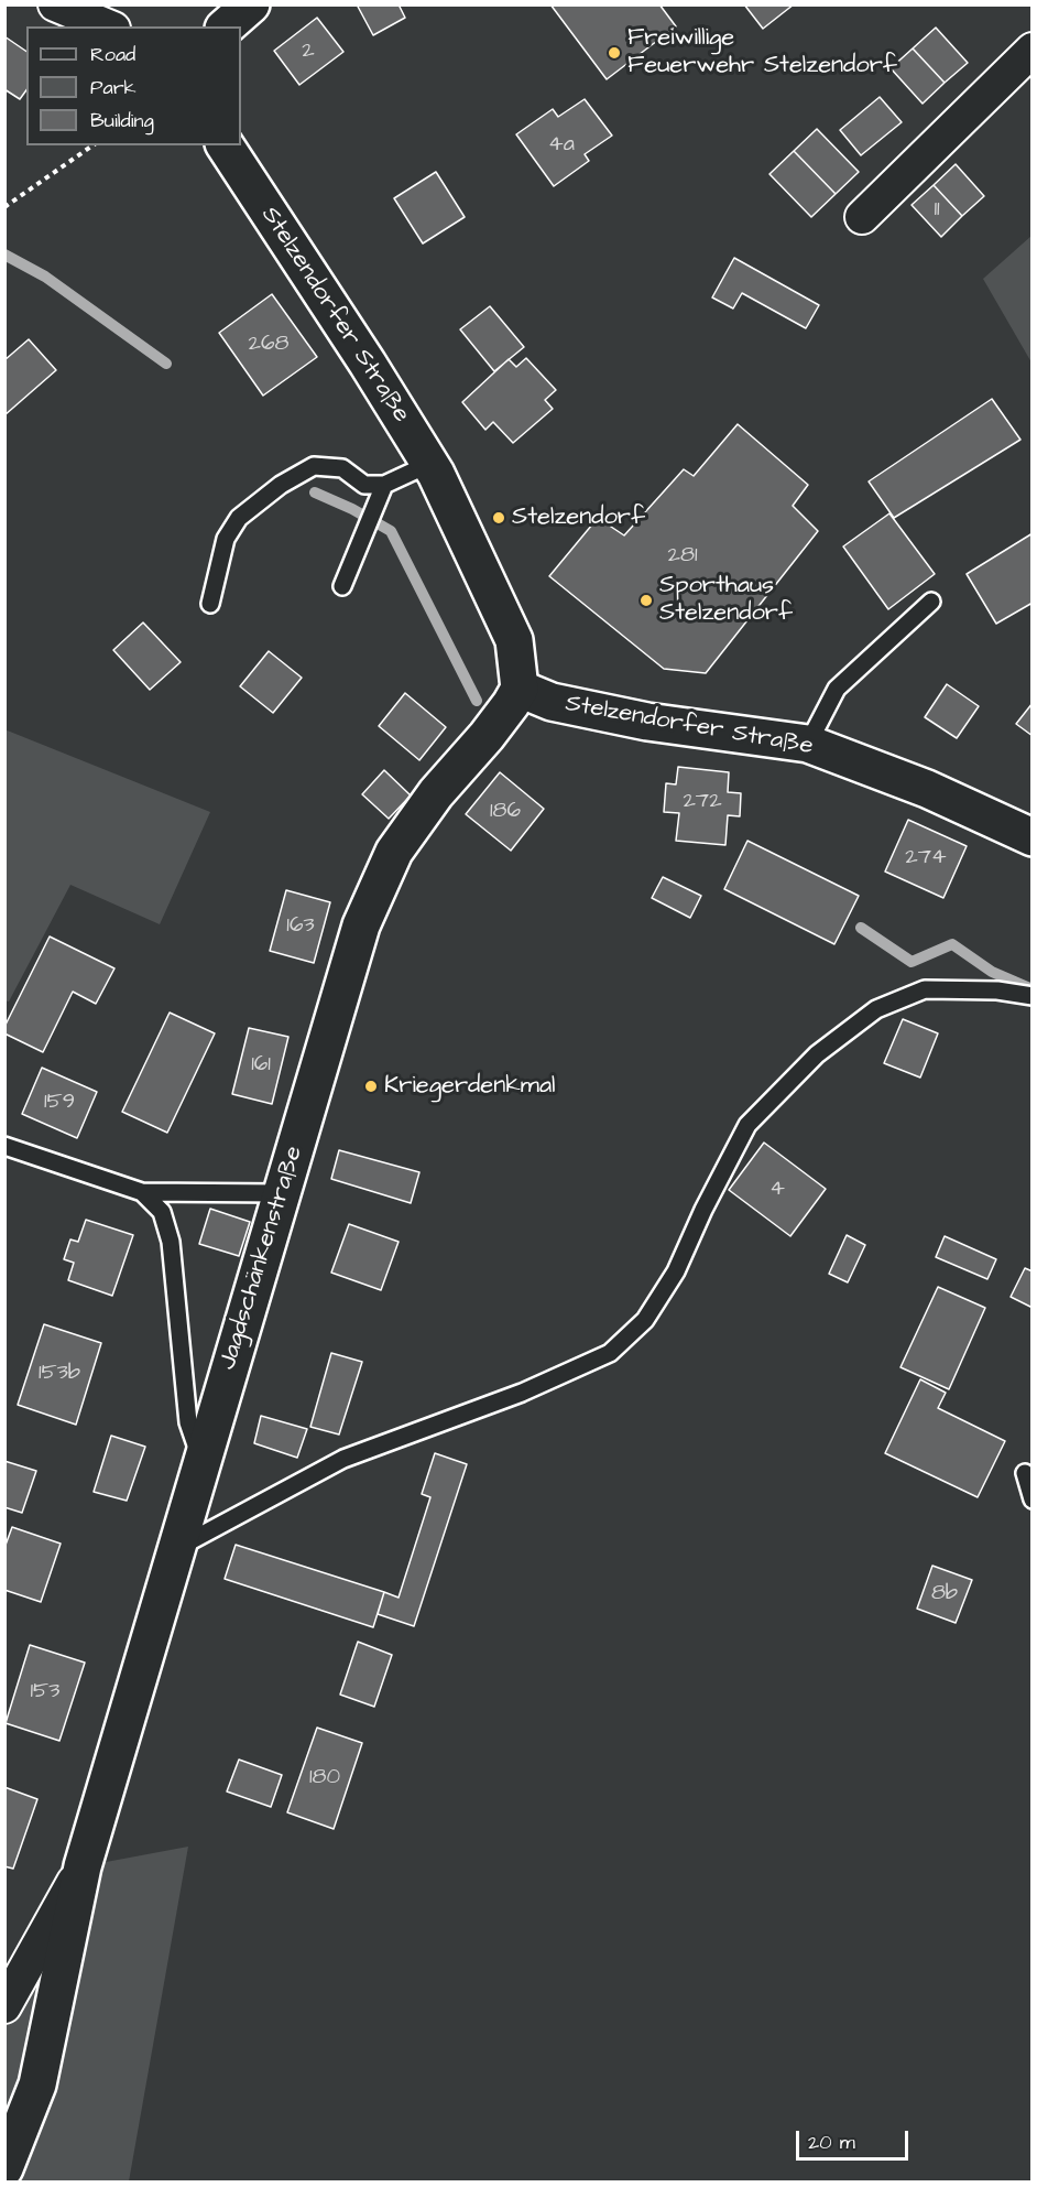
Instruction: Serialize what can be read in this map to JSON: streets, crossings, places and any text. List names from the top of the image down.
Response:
{
  "streets": {
    "main road": ["Stelzendorfer Straße", "Jagdschänkenstraße"]
  },
  "crossings": [
    ["Stelzendorfer Straße", "Jagdschänkenstraße"]
  ],
  "places": [
    "Freiwillige Feuerwehr Stelzendorf",
    "Stelzendorf",
    "Sporthaus Stelzendorf",
    "Kriegerdenkmal"
  ],
  "house_numbers": [
    "2",
    "4a",
    "11",
    "268",
    "281",
    "272",
    "186",
    "274",
    "163",
    "161",
    "159",
    "4",
    "153b",
    "8b",
    "153",
    "180"
  ],
  "legend": ["Road", "Park", "Building"],
  "scale_bar": "20 m"
}
